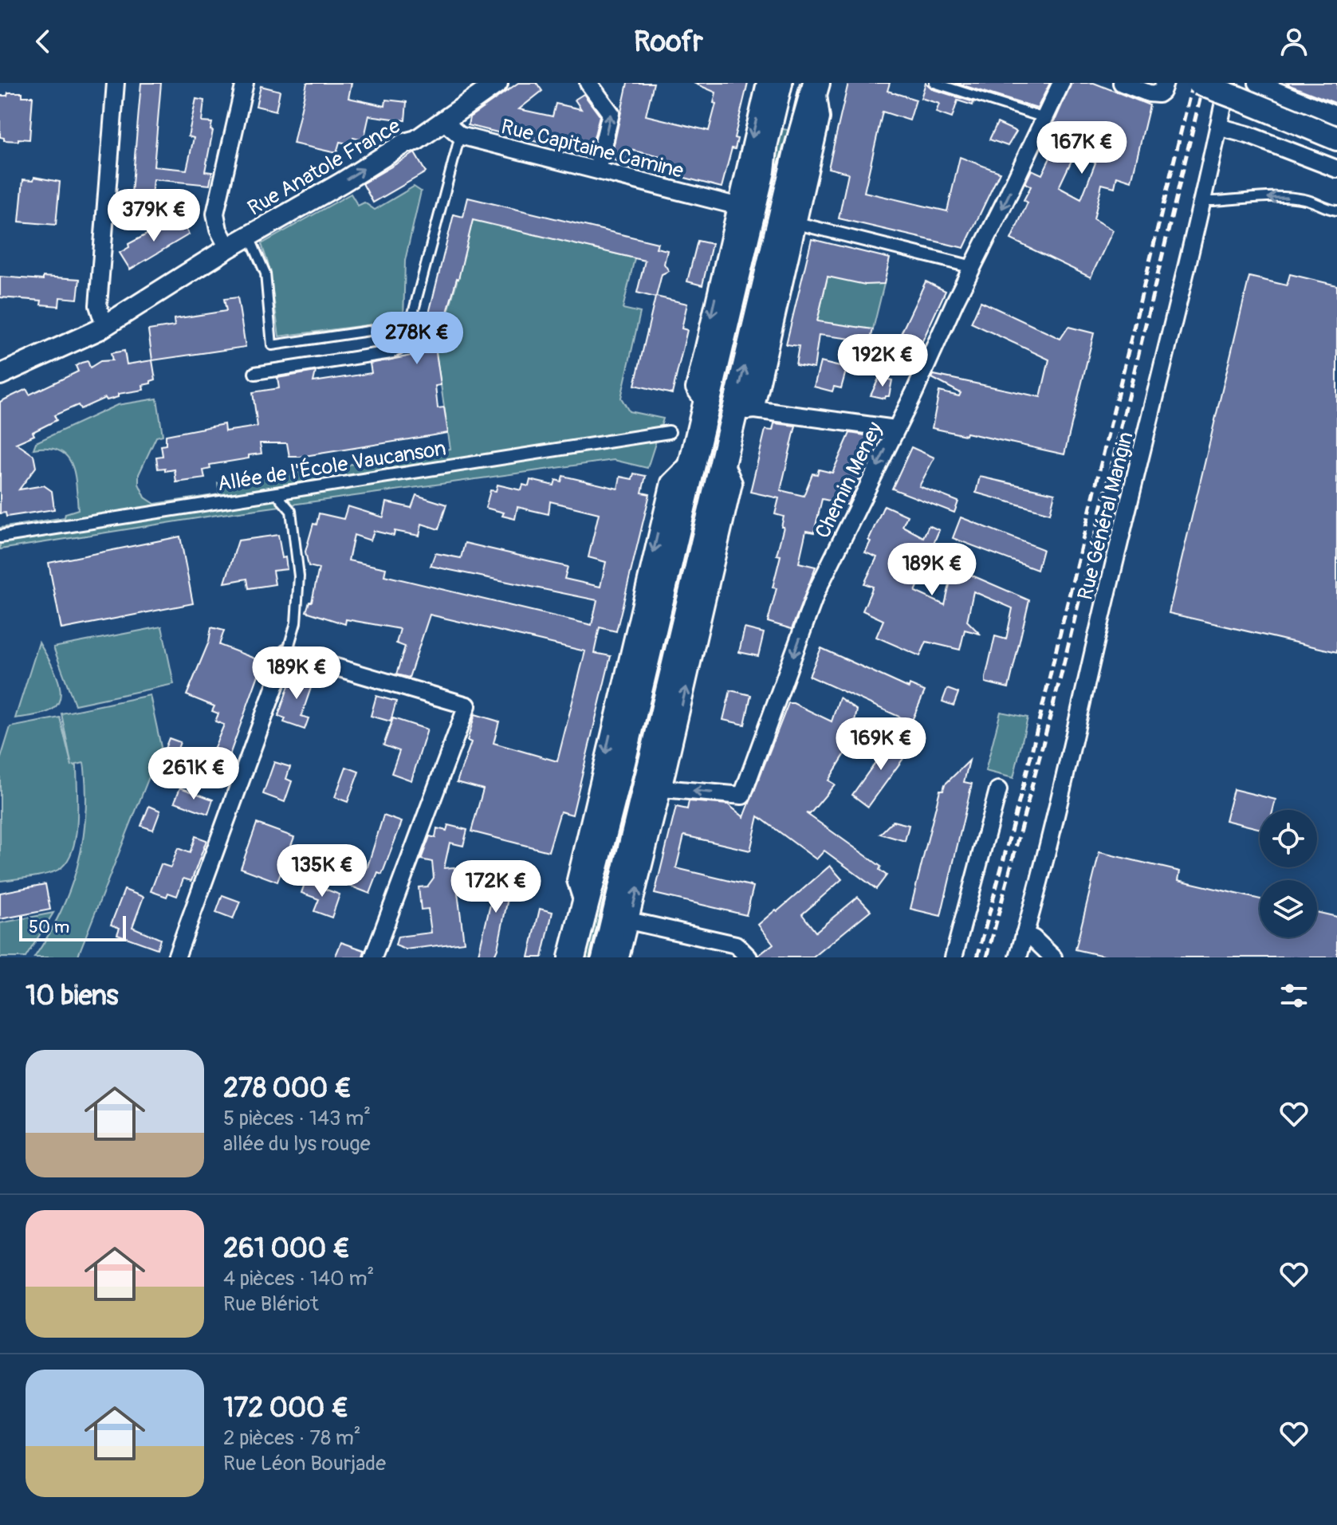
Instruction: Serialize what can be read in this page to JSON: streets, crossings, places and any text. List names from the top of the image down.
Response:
{
  "streets": {
    "street": [
      "Rue Capitaine Camine",
      "Rue Anatole France",
      "Allée de l'École Vaucanson",
      "Chemin Meney",
      "Rue Général Mangin"
    ]
  },
  "crossings": [
    ["Rue Capitaine Camine", "Rue Anatole France"]
  ],
  "scale_bar": "50 m",
  "page": {
    "header": "Roofr",
    "price": [
      "167K €",
      "379K €",
      "278K €",
      "192K €",
      "189K €",
      "189K €",
      "169K €",
      "261K €",
      "135K €",
      "172K €"
    ],
    "scale": "50 m",
    "heading": "10 biens",
    "list": [
      {
        "name": "278 000 €",
        "note": "5 pièces · 143 m² · allée du lys rouge"
      },
      {
        "name": "261 000 €",
        "note": "4 pièces · 140 m² · Rue Blériot"
      },
      {
        "name": "172 000 €",
        "note": "2 pièces · 78 m² · Rue Léon Bourjade"
      }
    ]
  }
}
